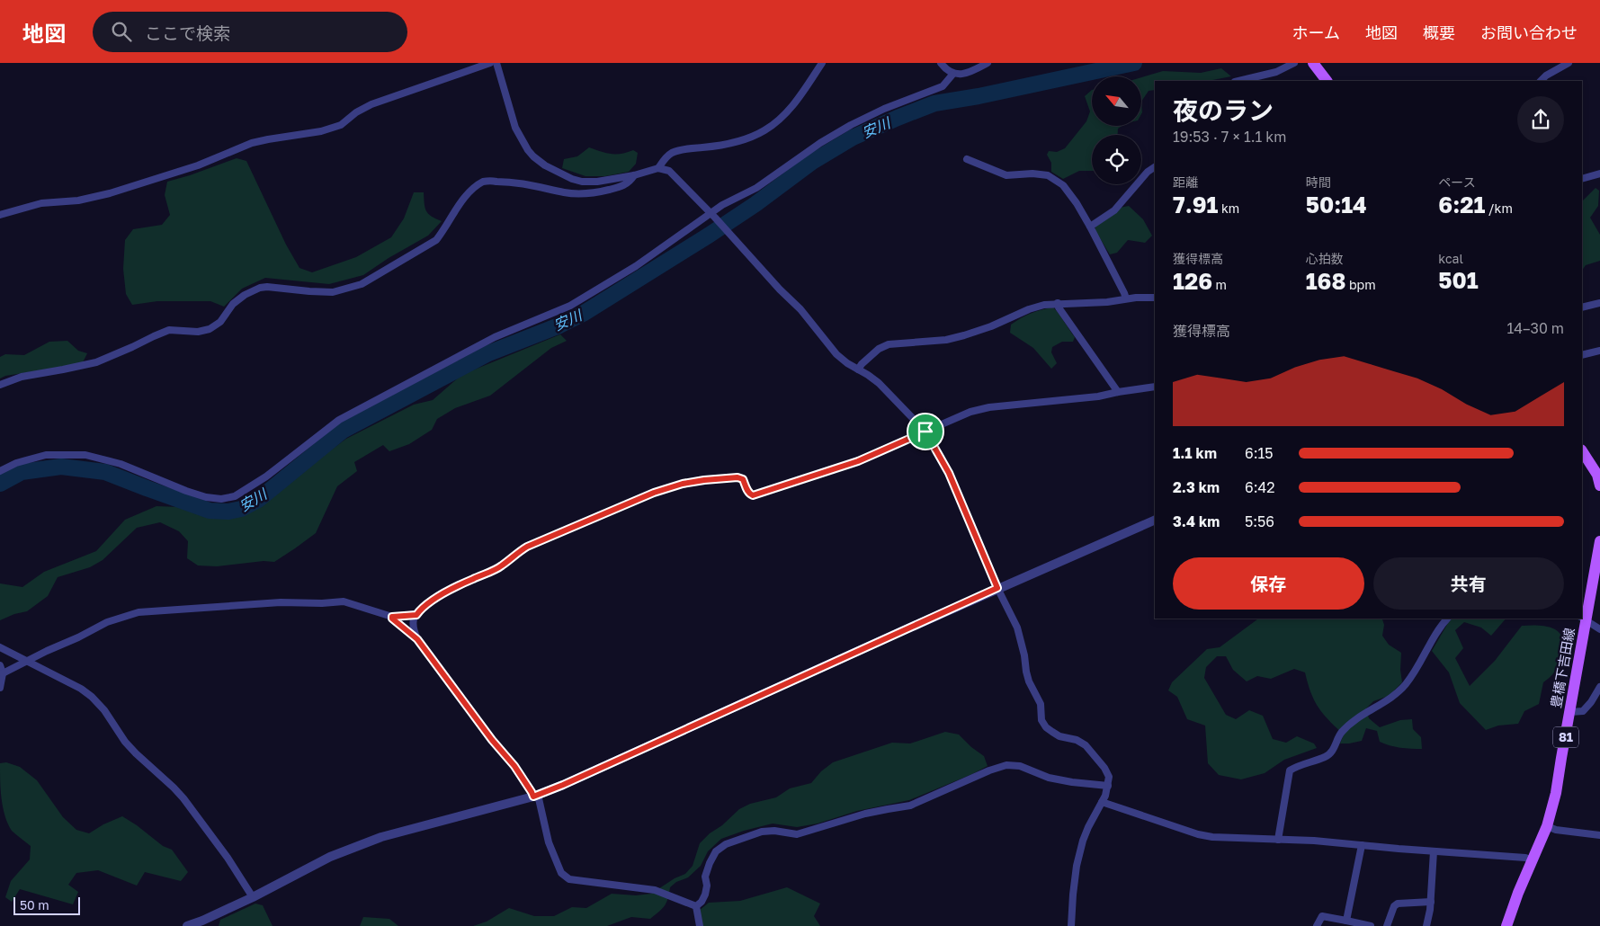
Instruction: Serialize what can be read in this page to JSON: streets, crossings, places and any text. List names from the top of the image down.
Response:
{
  "streets": {
    "main road": ["豊橋下吉田線", "81"]
  },
  "water": ["安川"],
  "scale_bar": "50 m",
  "north": "top left",
  "page": {
    "header": "地図",
    "search": "ここで検索",
    "nav": [
      "ホーム",
      "地図",
      "概要",
      "お問い合わせ"
    ],
    "heading": ["夜のラン", "19:53 · 7 × 1.1 km"],
    "stats": [
      ["距離", "7.91 km"],
      ["時間", "50:14"],
      ["ペース", "6:21 /km"],
      ["獲得標高", "126 m"],
      ["心拍数", "168 bpm"],
      ["kcal", "501"]
    ],
    "chart": ["獲得標高", "14–30 m"],
    "list": [
      {
        "name": "1.1 km",
        "note": "6:15"
      },
      {
        "name": "2.3 km",
        "note": "6:42"
      },
      {
        "name": "3.4 km",
        "note": "5:56"
      }
    ],
    "buttons": ["保存", "共有"],
    "scale": "50 m"
  }
}
